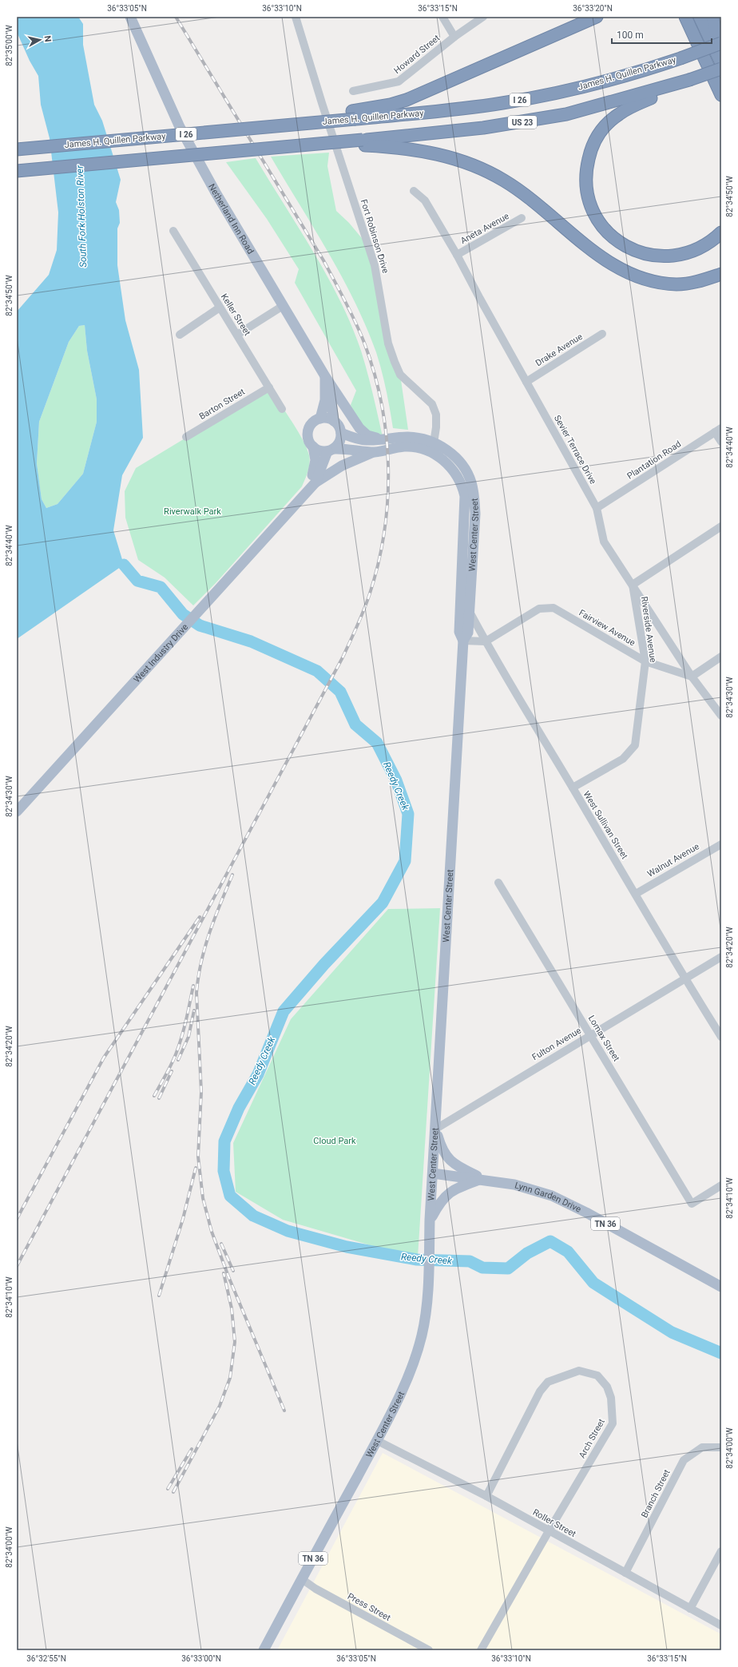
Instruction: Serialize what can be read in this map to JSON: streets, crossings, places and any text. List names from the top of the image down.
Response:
{
  "streets": {
    "highway": ["James H. Quillen Parkway", "I 26", "US 23"],
    "main road": [
      "Netherland Inn Road",
      "West Center Street",
      "West Industry Drive",
      "Lynn Garden Drive",
      "TN 36"
    ],
    "street": [
      "Howard Street",
      "Aneta Avenue",
      "Fort Robinson Drive",
      "Keller Street",
      "Drake Avenue",
      "Barton Street",
      "Sevier Terrace Drive",
      "Plantation Road",
      "Fairview Avenue",
      "Riverside Avenue",
      "West Sullivan Street",
      "Walnut Avenue",
      "Lomax Street",
      "Fulton Avenue",
      "Arch Street",
      "Branch Street",
      "Roller Street",
      "Press Street"
    ]
  },
  "crossings": [
    ["Netherland Inn Road", "West Center Street"],
    ["Netherland Inn Road", "West Industry Drive"],
    ["Aneta Avenue", "Sevier Terrace Drive"],
    ["Fort Robinson Drive", "West Center Street"],
    ["Keller Street", "Barton Street"],
    ["Drake Avenue", "Sevier Terrace Drive"],
    ["Sevier Terrace Drive", "Plantation Road"],
    ["Sevier Terrace Drive", "Fairview Avenue"],
    ["Sevier Terrace Drive", "Riverside Avenue"],
    ["West Center Street", "West Industry Drive"],
    ["West Center Street", "West Sullivan Street"],
    ["West Center Street", "Fulton Avenue"],
    ["West Center Street", "Lynn Garden Drive"],
    ["West Center Street", "Roller Street"],
    ["West Center Street", "Press Street"],
    ["Fairview Avenue", "Riverside Avenue"],
    ["Fairview Avenue", "West Sullivan Street"],
    ["Riverside Avenue", "West Sullivan Street"],
    ["West Sullivan Street", "Walnut Avenue"],
    ["West Sullivan Street", "Fulton Avenue"],
    ["Lomax Street", "Fulton Avenue"],
    ["Arch Street", "Roller Street"],
    ["Branch Street", "Roller Street"]
  ],
  "water": ["South Fork Holston River", "Reedy Creek"],
  "parks": ["Riverwalk Park", "Cloud Park"],
  "scale_bar": "100 m",
  "north": "right",
  "coordinates": [
    "36°33'05\"N",
    "36°33'10\"N",
    "36°33'15\"N",
    "36°33'20\"N",
    "82°35'00\"W",
    "82°34'50\"W",
    "82°34'40\"W",
    "82°34'30\"W",
    "82°34'20\"W",
    "82°34'10\"W",
    "82°34'00\"W",
    "36°32'55\"N",
    "36°33'00\"N"
  ]
}
